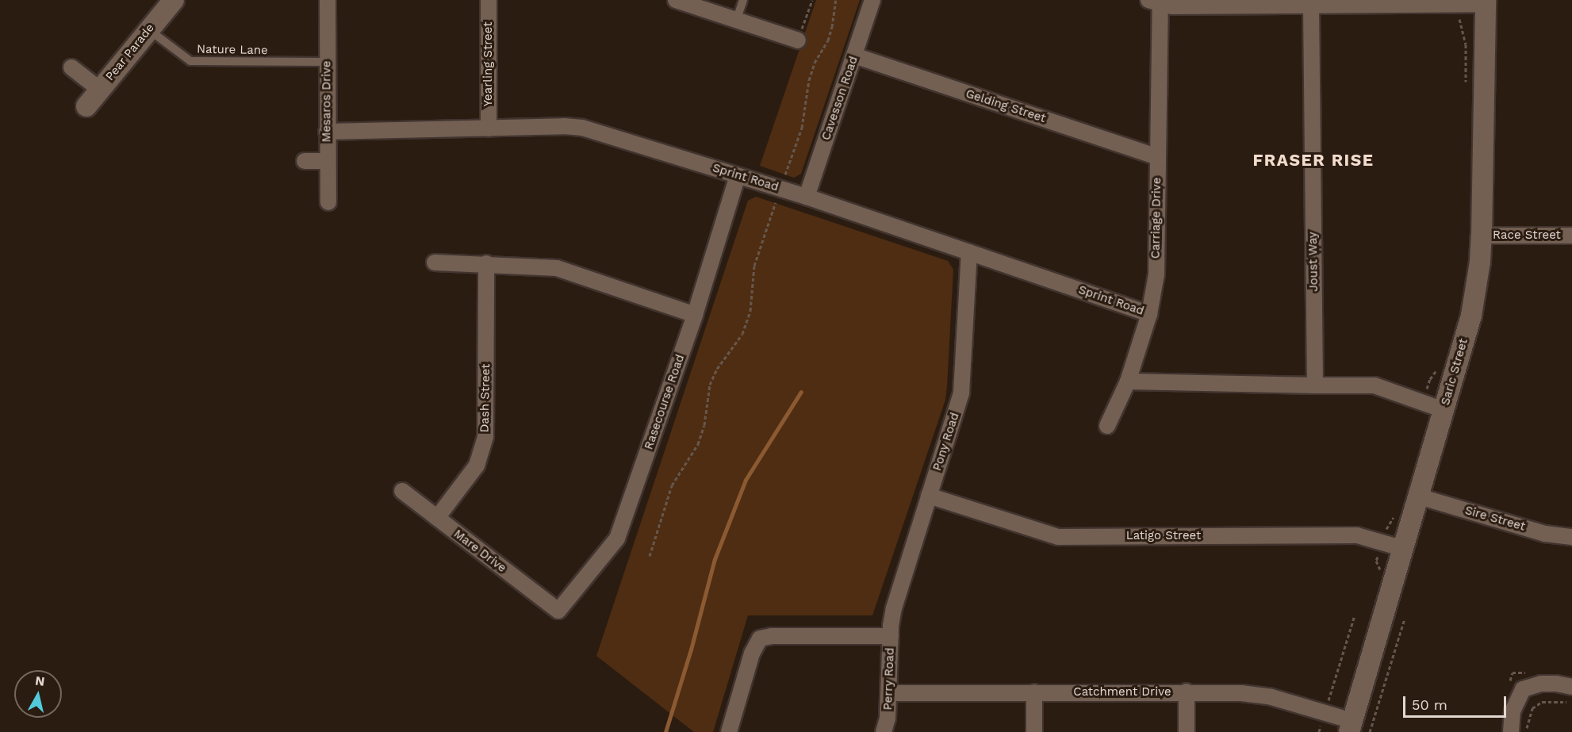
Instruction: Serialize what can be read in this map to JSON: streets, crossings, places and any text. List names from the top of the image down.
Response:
{
  "streets": {
    "street": [
      "Pear Parade",
      "Yearling Street",
      "Cavesson Road",
      "Mesaros Drive",
      "Gelding Street",
      "Sprint Road",
      "Carriage Drive",
      "Race Street",
      "Joust Way",
      "Saric Street",
      "Dash Street",
      "Rasecourse Road",
      "Pony Road",
      "Sire Street",
      "Latigo Street",
      "Mare Drive",
      "Perry Road",
      "Catchment Drive"
    ],
    "lane": ["Nature Lane"]
  },
  "crossings": [
    ["Nature Lane", "Pear Parade"],
    ["Nature Lane", "Mesaros Drive"],
    ["Yearling Street", "Sprint Road"],
    ["Cavesson Road", "Gelding Street"],
    ["Cavesson Road", "Sprint Road"],
    ["Mesaros Drive", "Sprint Road"],
    ["Gelding Street", "Carriage Drive"],
    ["Sprint Road", "Carriage Drive"],
    ["Sprint Road", "Rasecourse Road"],
    ["Sprint Road", "Pony Road"],
    ["Race Street", "Saric Street"],
    ["Saric Street", "Sire Street"],
    ["Saric Street", "Latigo Street"],
    ["Saric Street", "Catchment Drive"],
    ["Dash Street", "Mare Drive"],
    ["Rasecourse Road", "Mare Drive"],
    ["Pony Road", "Latigo Street"],
    ["Pony Road", "Perry Road"],
    ["Perry Road", "Catchment Drive"]
  ],
  "districts": ["FRASER RISE"],
  "scale_bar": "50 m",
  "north": "top"
}
